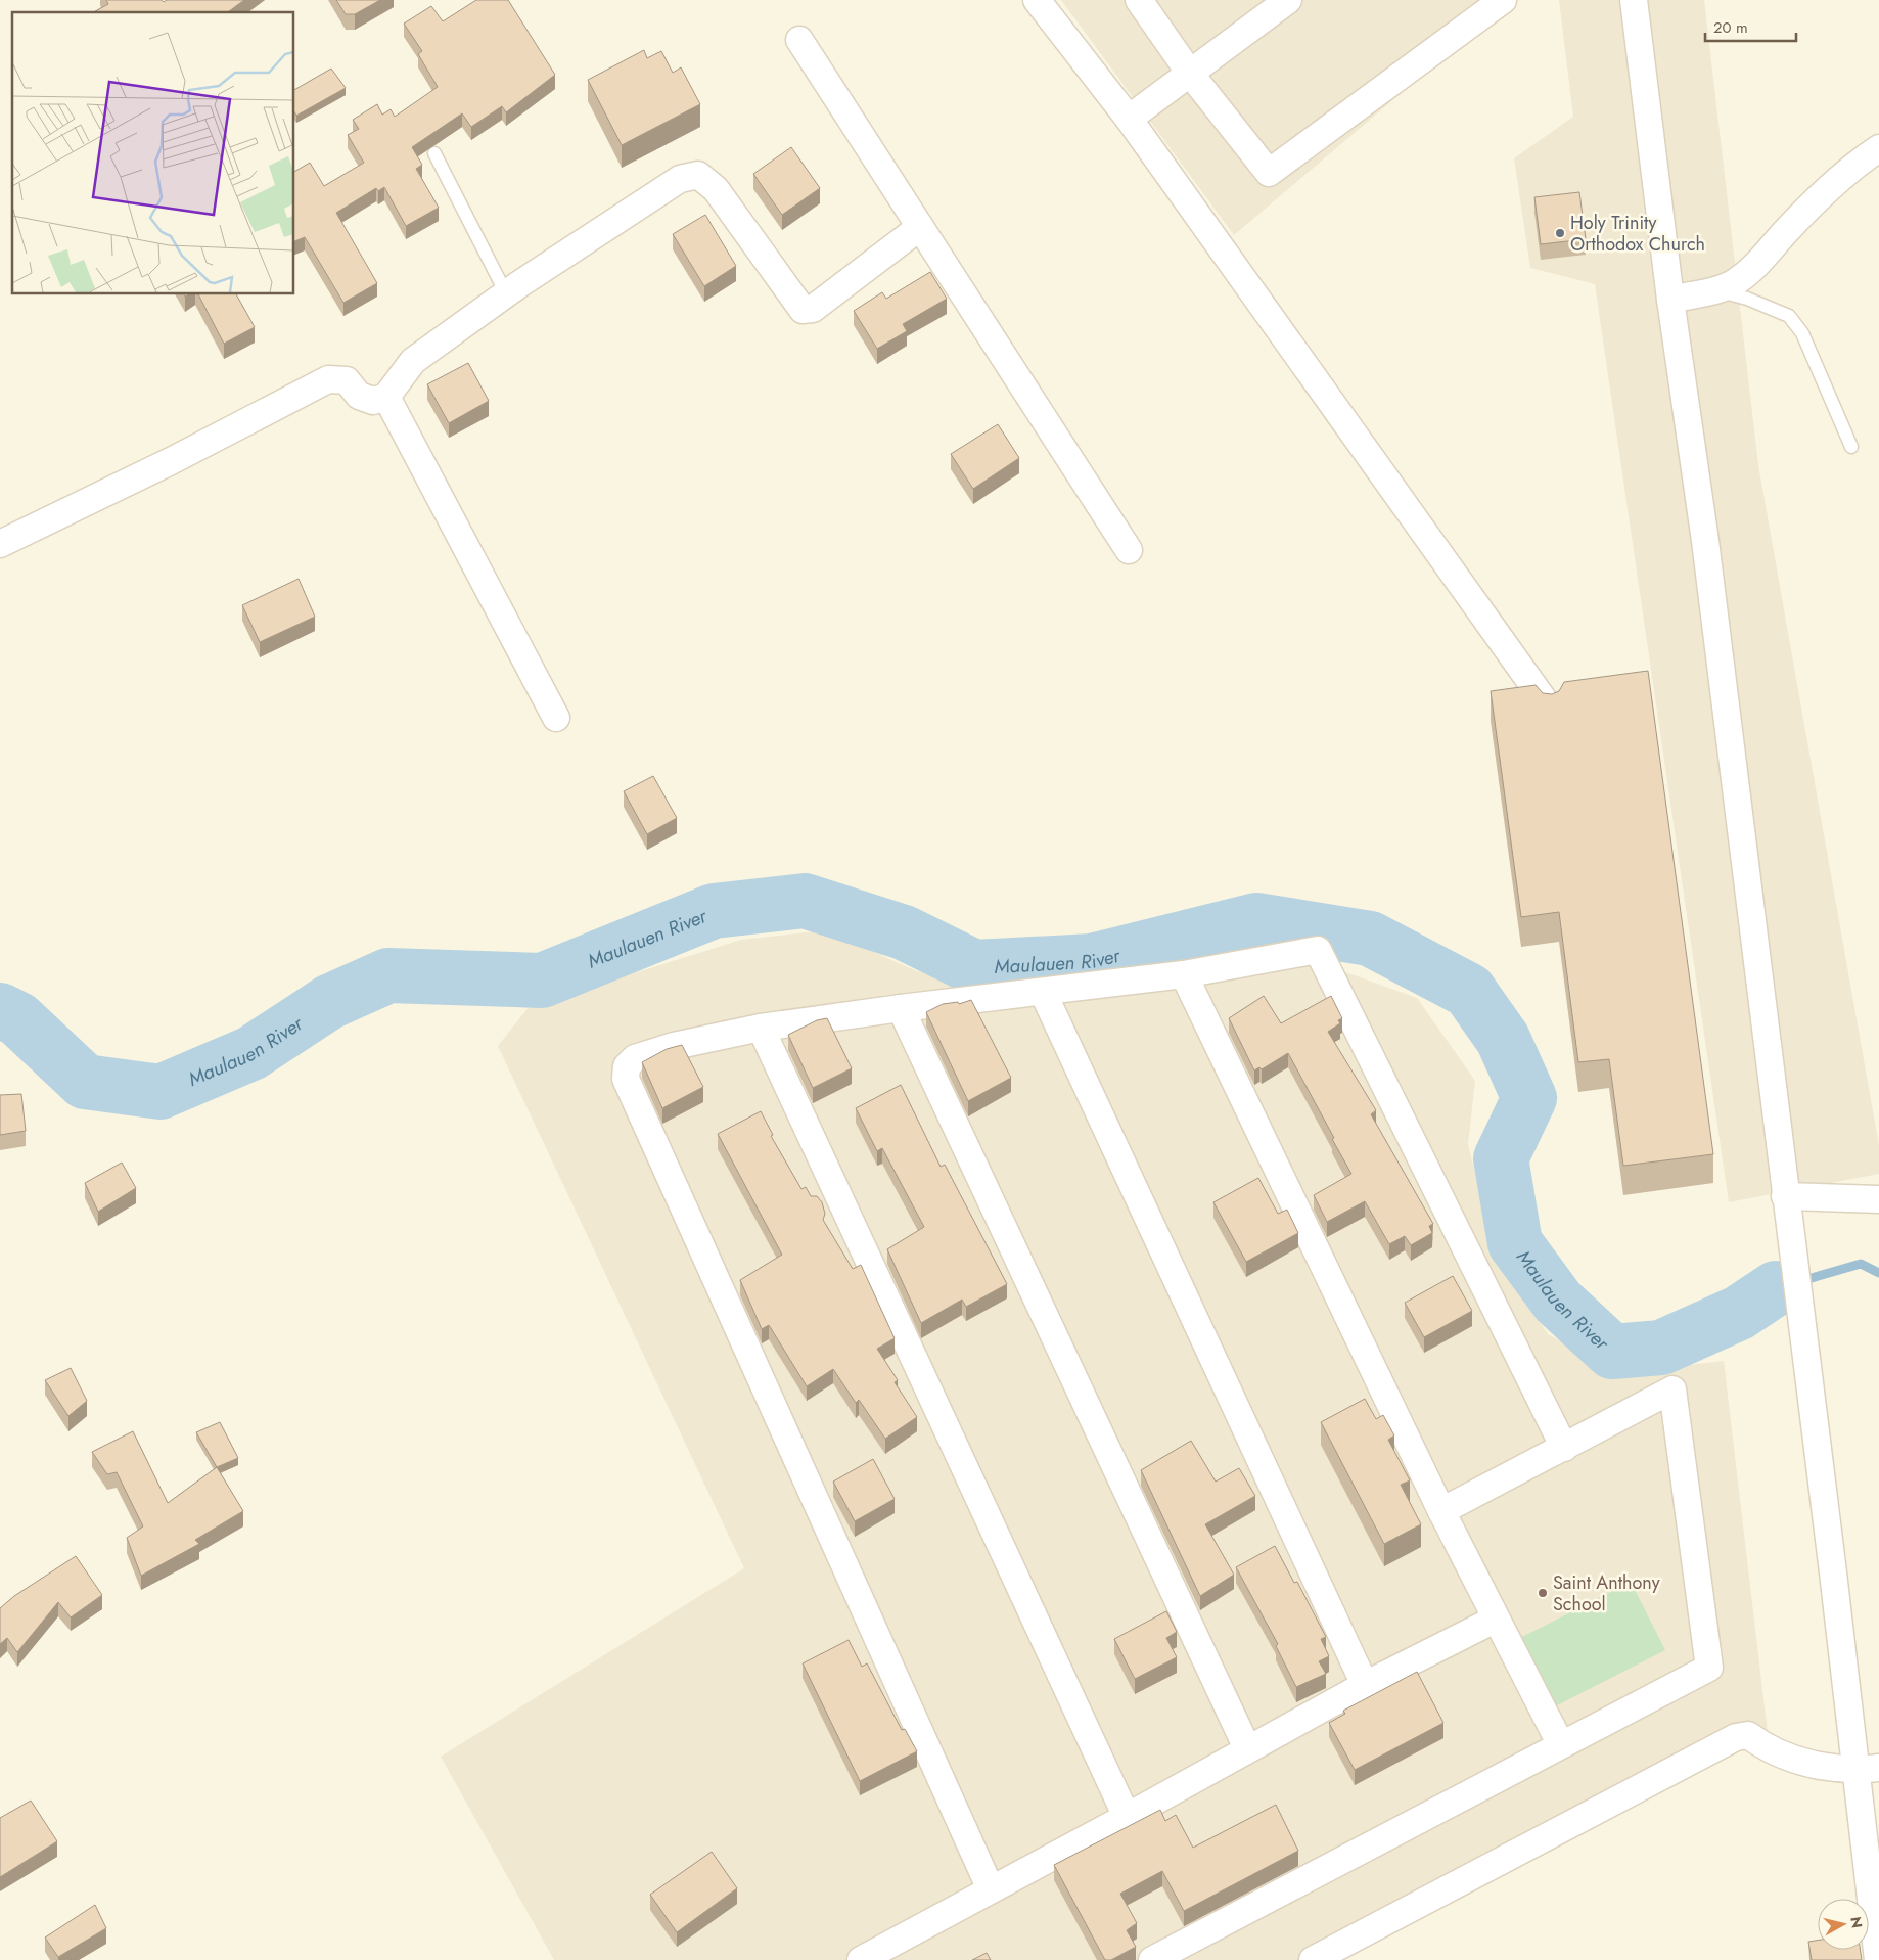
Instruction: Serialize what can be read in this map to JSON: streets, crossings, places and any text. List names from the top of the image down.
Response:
{
  "water": ["Maulauen River"],
  "places": ["Holy Trinity Orthodox Church", "Saint Anthony School"],
  "scale_bar": "20 m",
  "north": "right"
}
